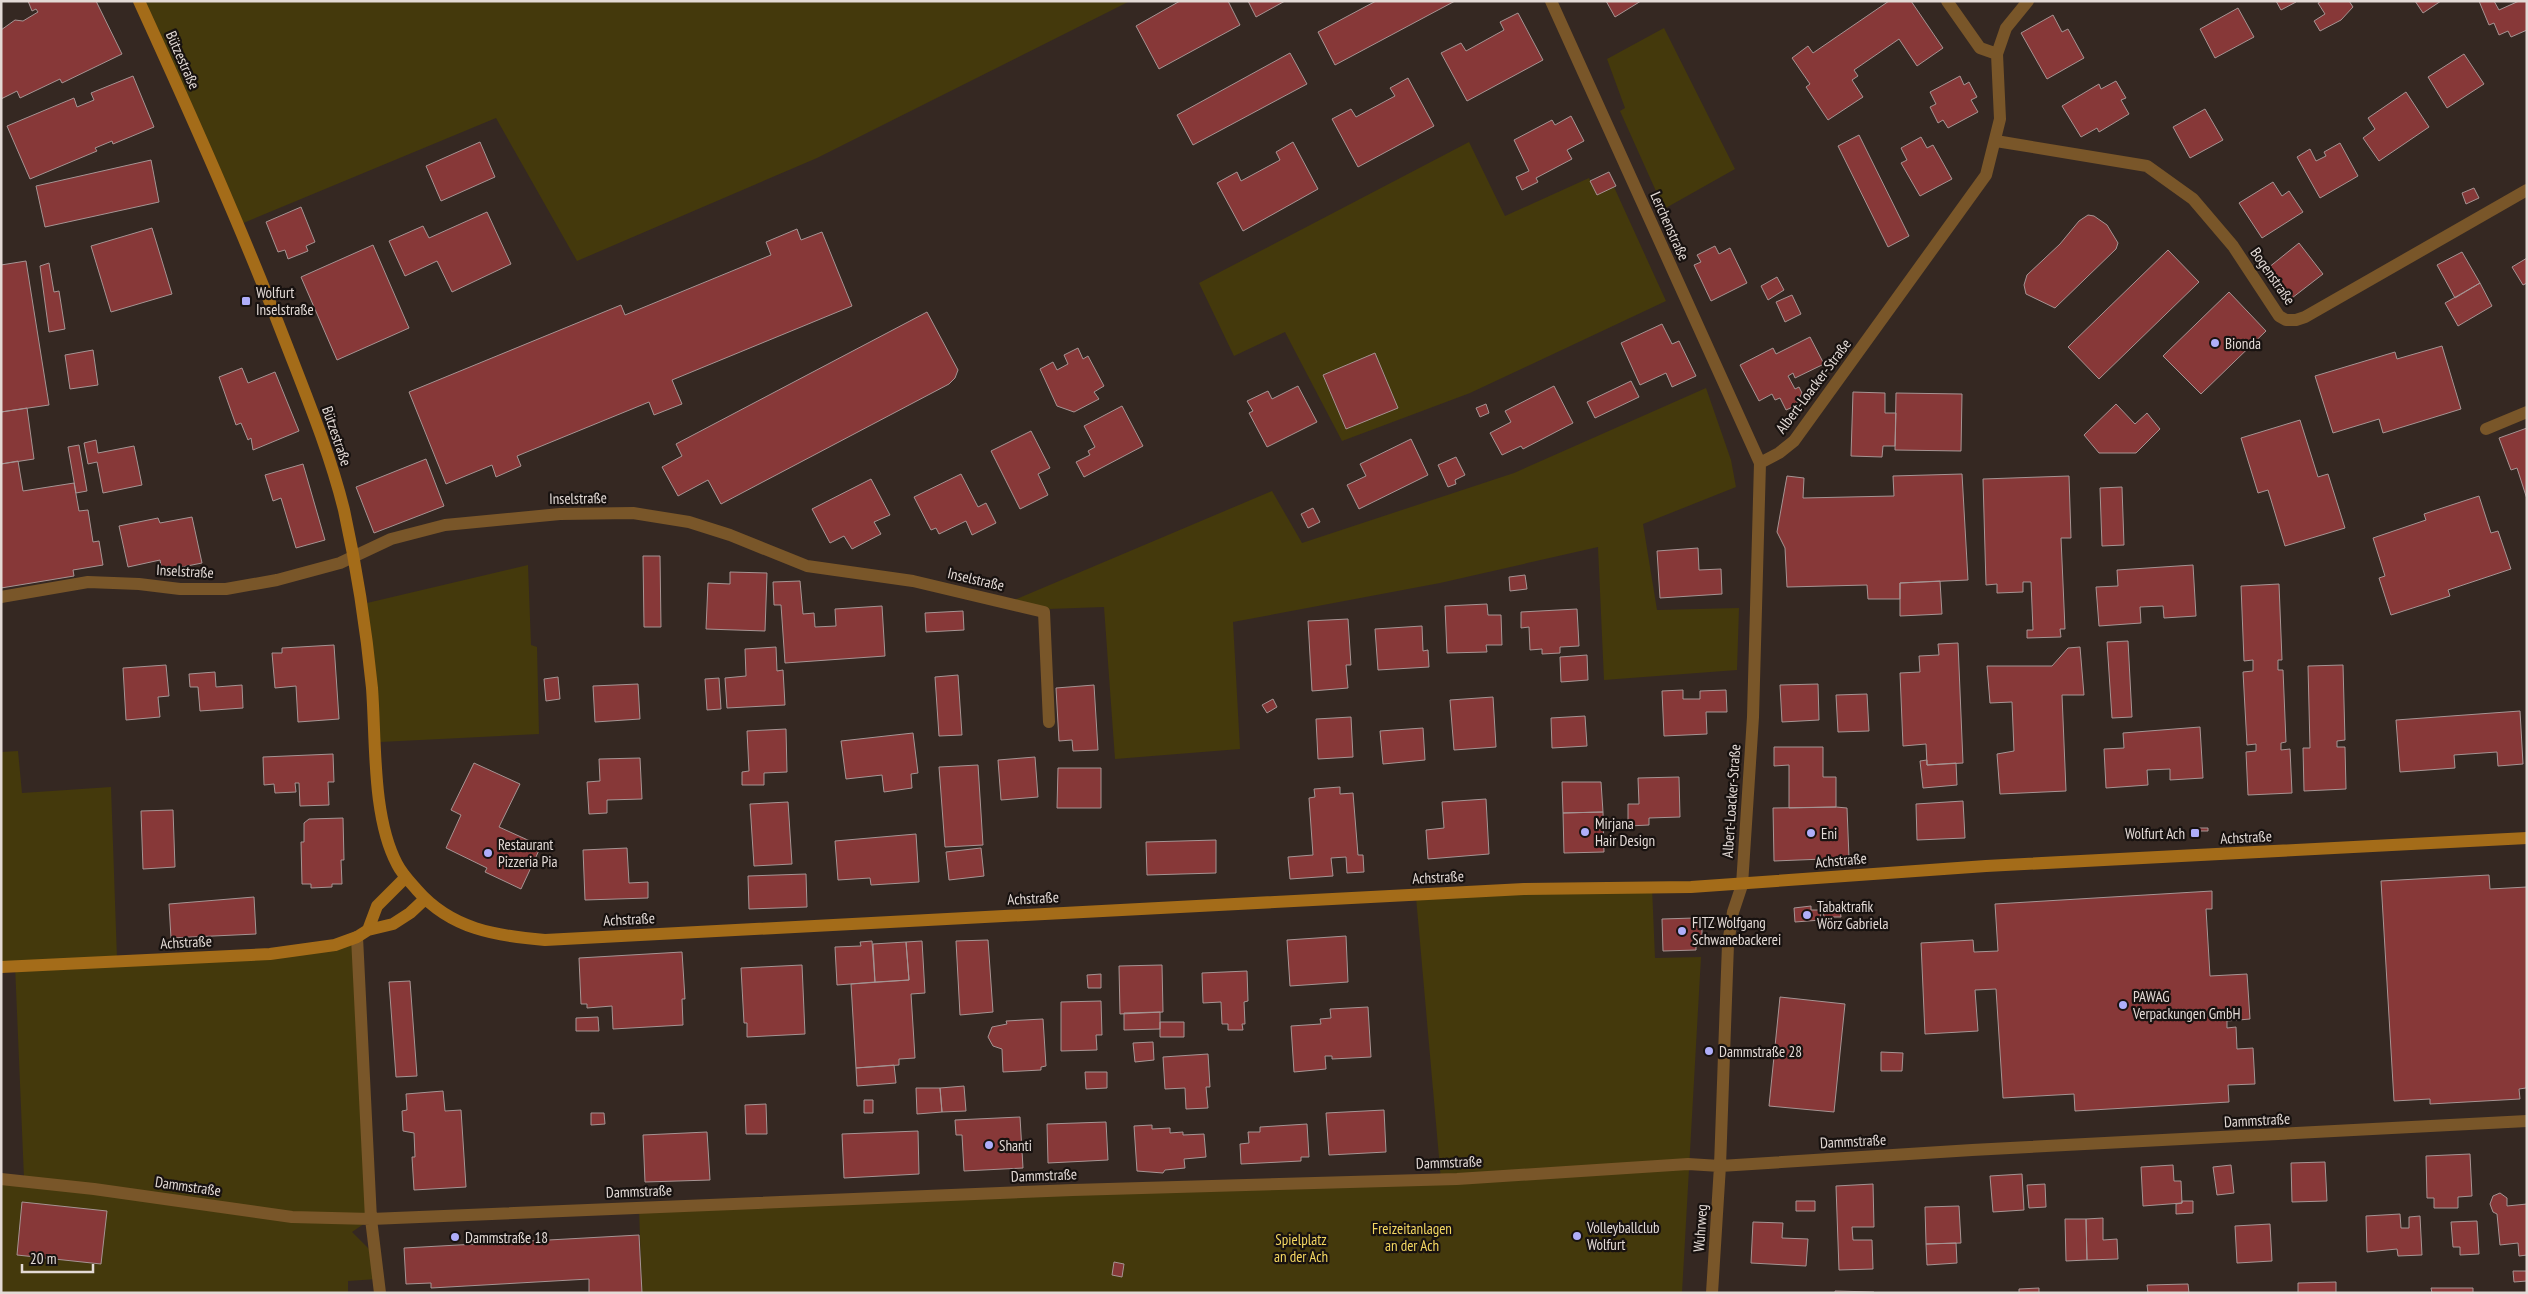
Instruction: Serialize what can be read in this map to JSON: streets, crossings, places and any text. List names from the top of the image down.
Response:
{
  "streets": {
    "main road": ["Bützestraße", "Achstraße"],
    "street": [
      "Lerchenstraße",
      "Bogenstraße",
      "Albert-Loacker-Straße",
      "Inselstraße",
      "Dammstraße",
      "Wuhrweg"
    ]
  },
  "crossings": [
    ["Bützestraße", "Inselstraße"],
    ["Bützestraße", "Achstraße"],
    ["Lerchenstraße", "Albert-Loacker-Straße"],
    ["Bogenstraße", "Albert-Loacker-Straße"],
    ["Albert-Loacker-Straße", "Achstraße"],
    ["Albert-Loacker-Straße", "Dammstraße"],
    ["Albert-Loacker-Straße", "Wuhrweg"],
    ["Dammstraße", "Wuhrweg"]
  ],
  "parks": ["Freizeitanlagen an der Ach", "Spielplatz an der Ach"],
  "places": {
    "transit": ["Wolfurt Inselstraße", "Wolfurt Ach"],
    "other": [
      "Bionda",
      "Mirjana Hair Design",
      "Eni",
      "Restaurant Pizzeria Pia",
      "Tabaktrafik Wörz Gabriela",
      "FITZ Wolfgang Schwanebackerei",
      "PAWAG Verpackungen GmbH",
      "Dammstraße 28",
      "Shanti",
      "Volleyballclub Wolfurt",
      "Dammstraße 18"
    ]
  },
  "scale_bar": "20 m"
}
